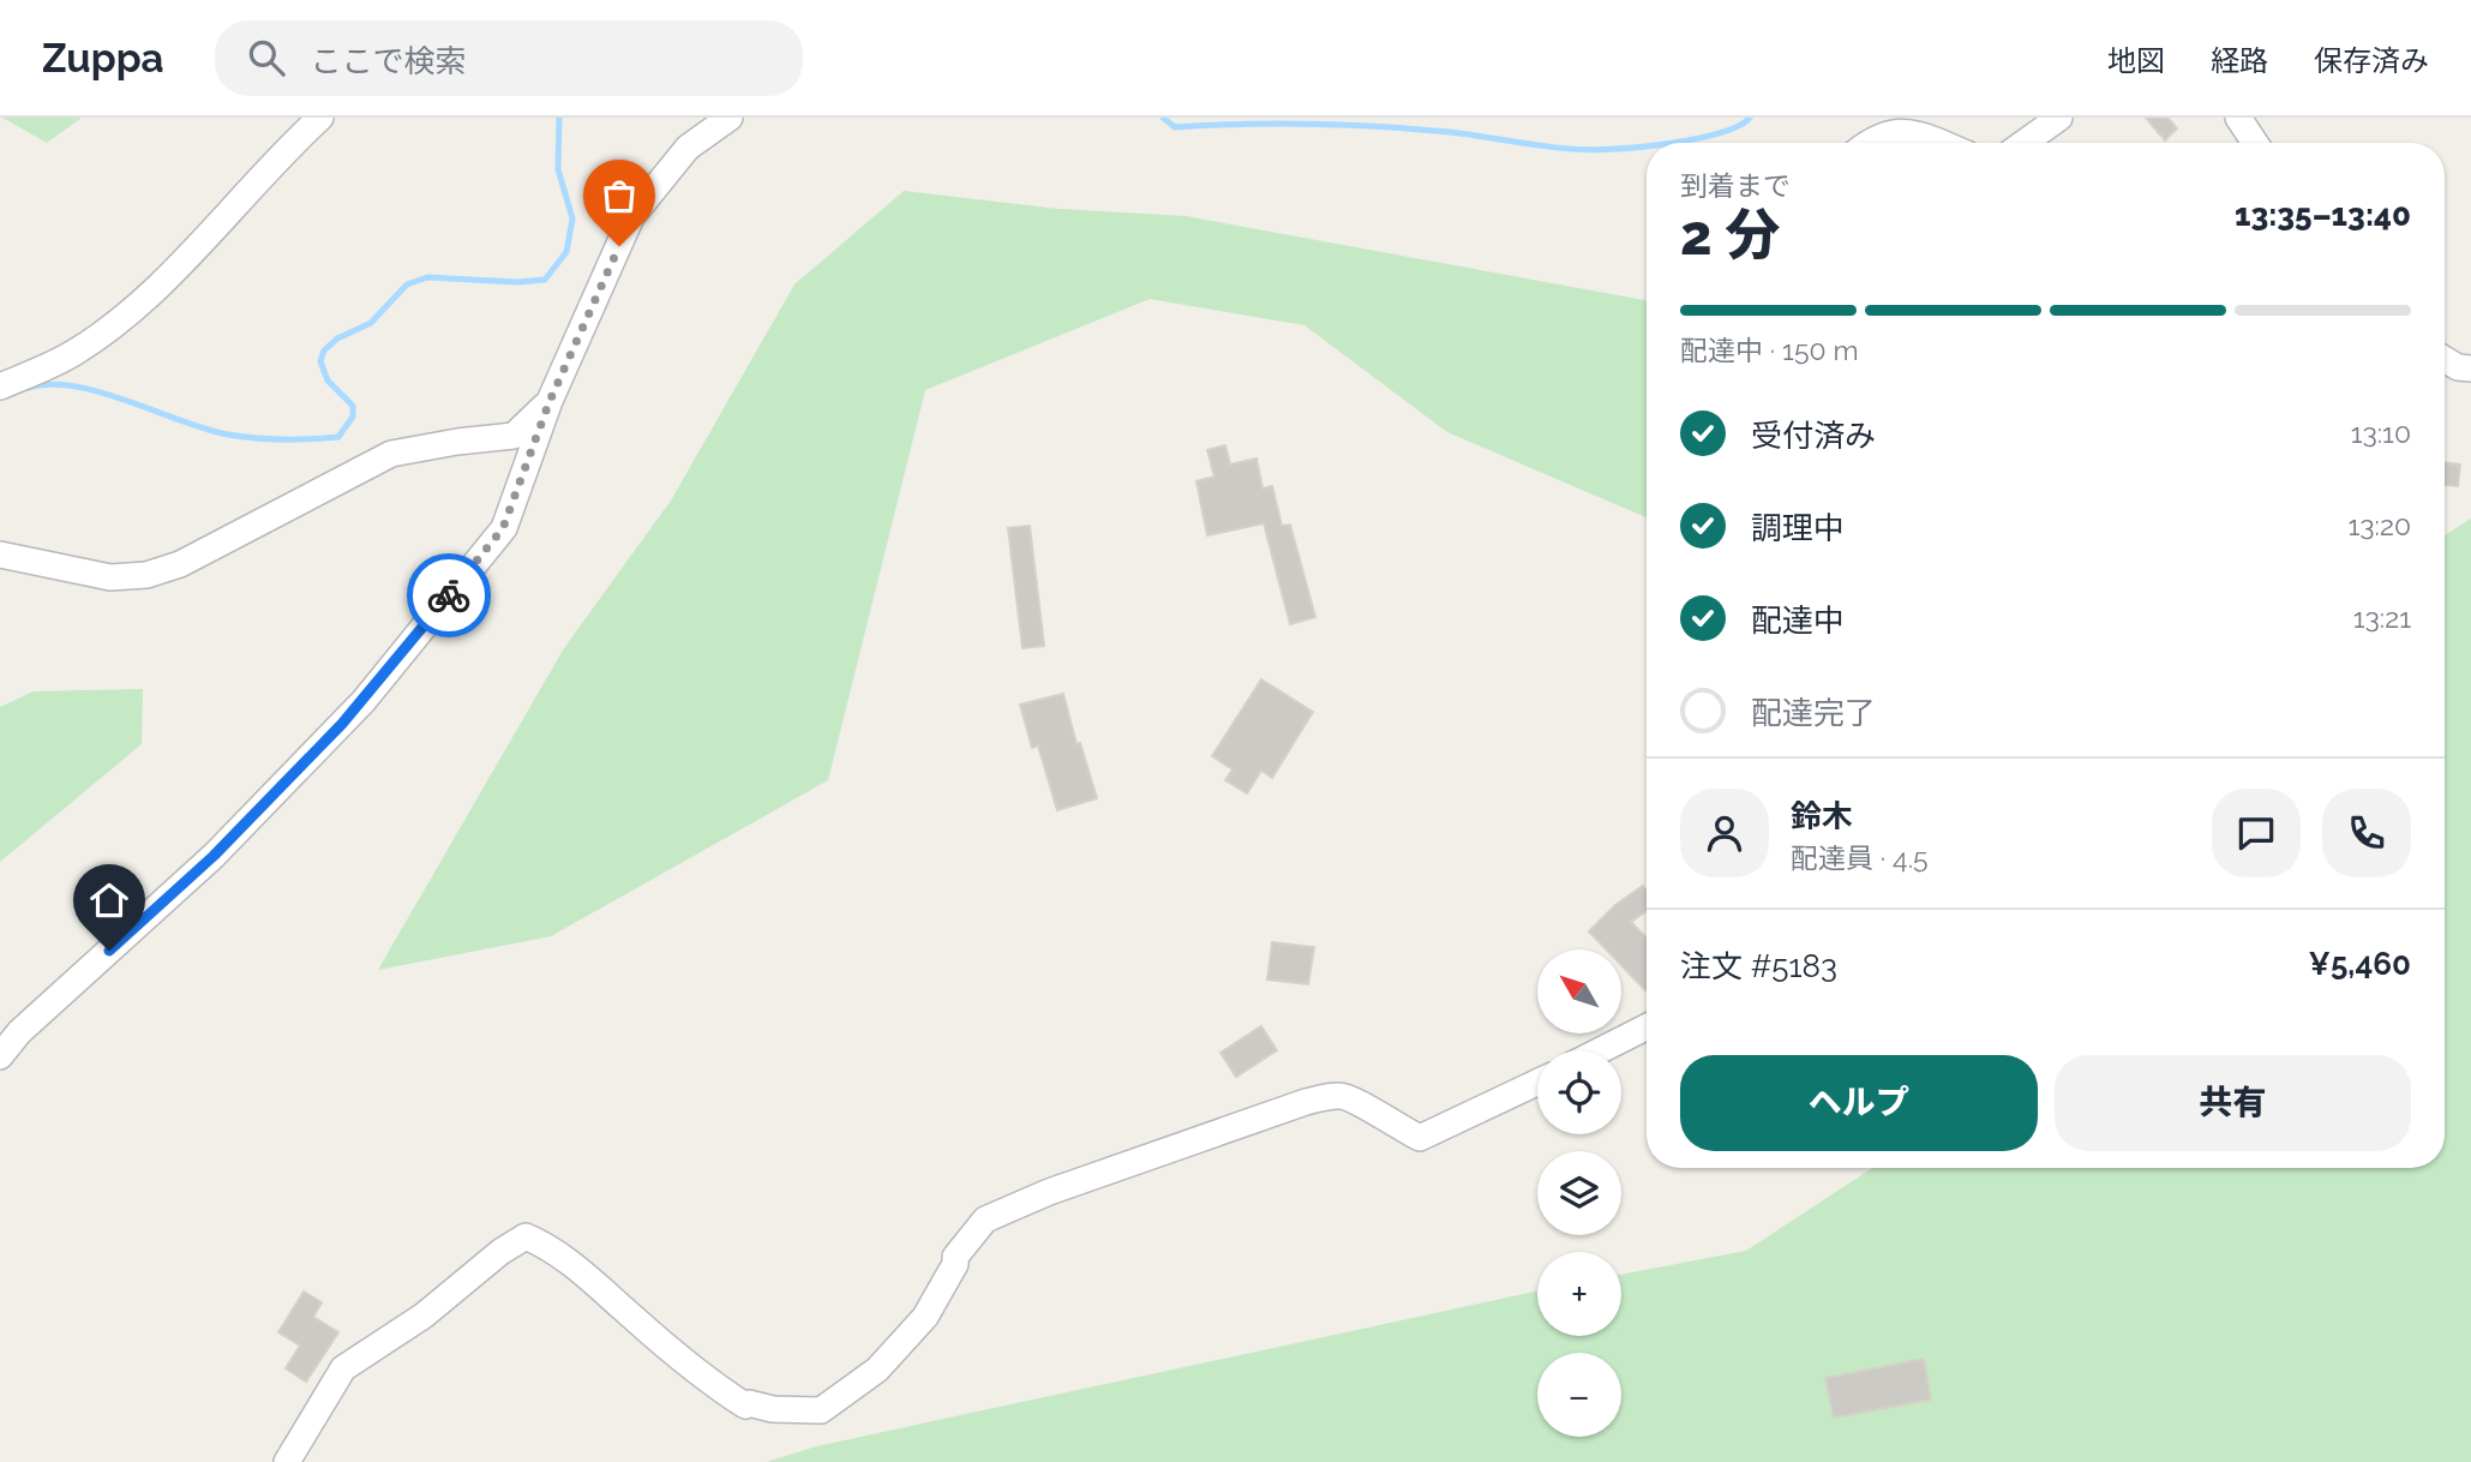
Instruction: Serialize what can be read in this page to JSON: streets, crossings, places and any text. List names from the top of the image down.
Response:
{
  "north": "top left",
  "page": {
    "header": "Zuppa",
    "search": "ここで検索",
    "nav": ["地図", "経路", "保存済み"],
    "heading": ["2 分", "到着まで", "13:35–13:40"],
    "panel": [
      "鈴木",
      "配達員 · 4.5",
      "注文 #5183",
      "¥5,460"
    ],
    "bar": "配達中 · 150 m",
    "list": [
      ["受付済み", "13:10"],
      ["調理中", "13:20"],
      ["配達中", "13:21"],
      "配達完了"
    ],
    "map_buttons": ["+", "−"],
    "buttons": ["ヘルプ", "共有"]
  }
}
